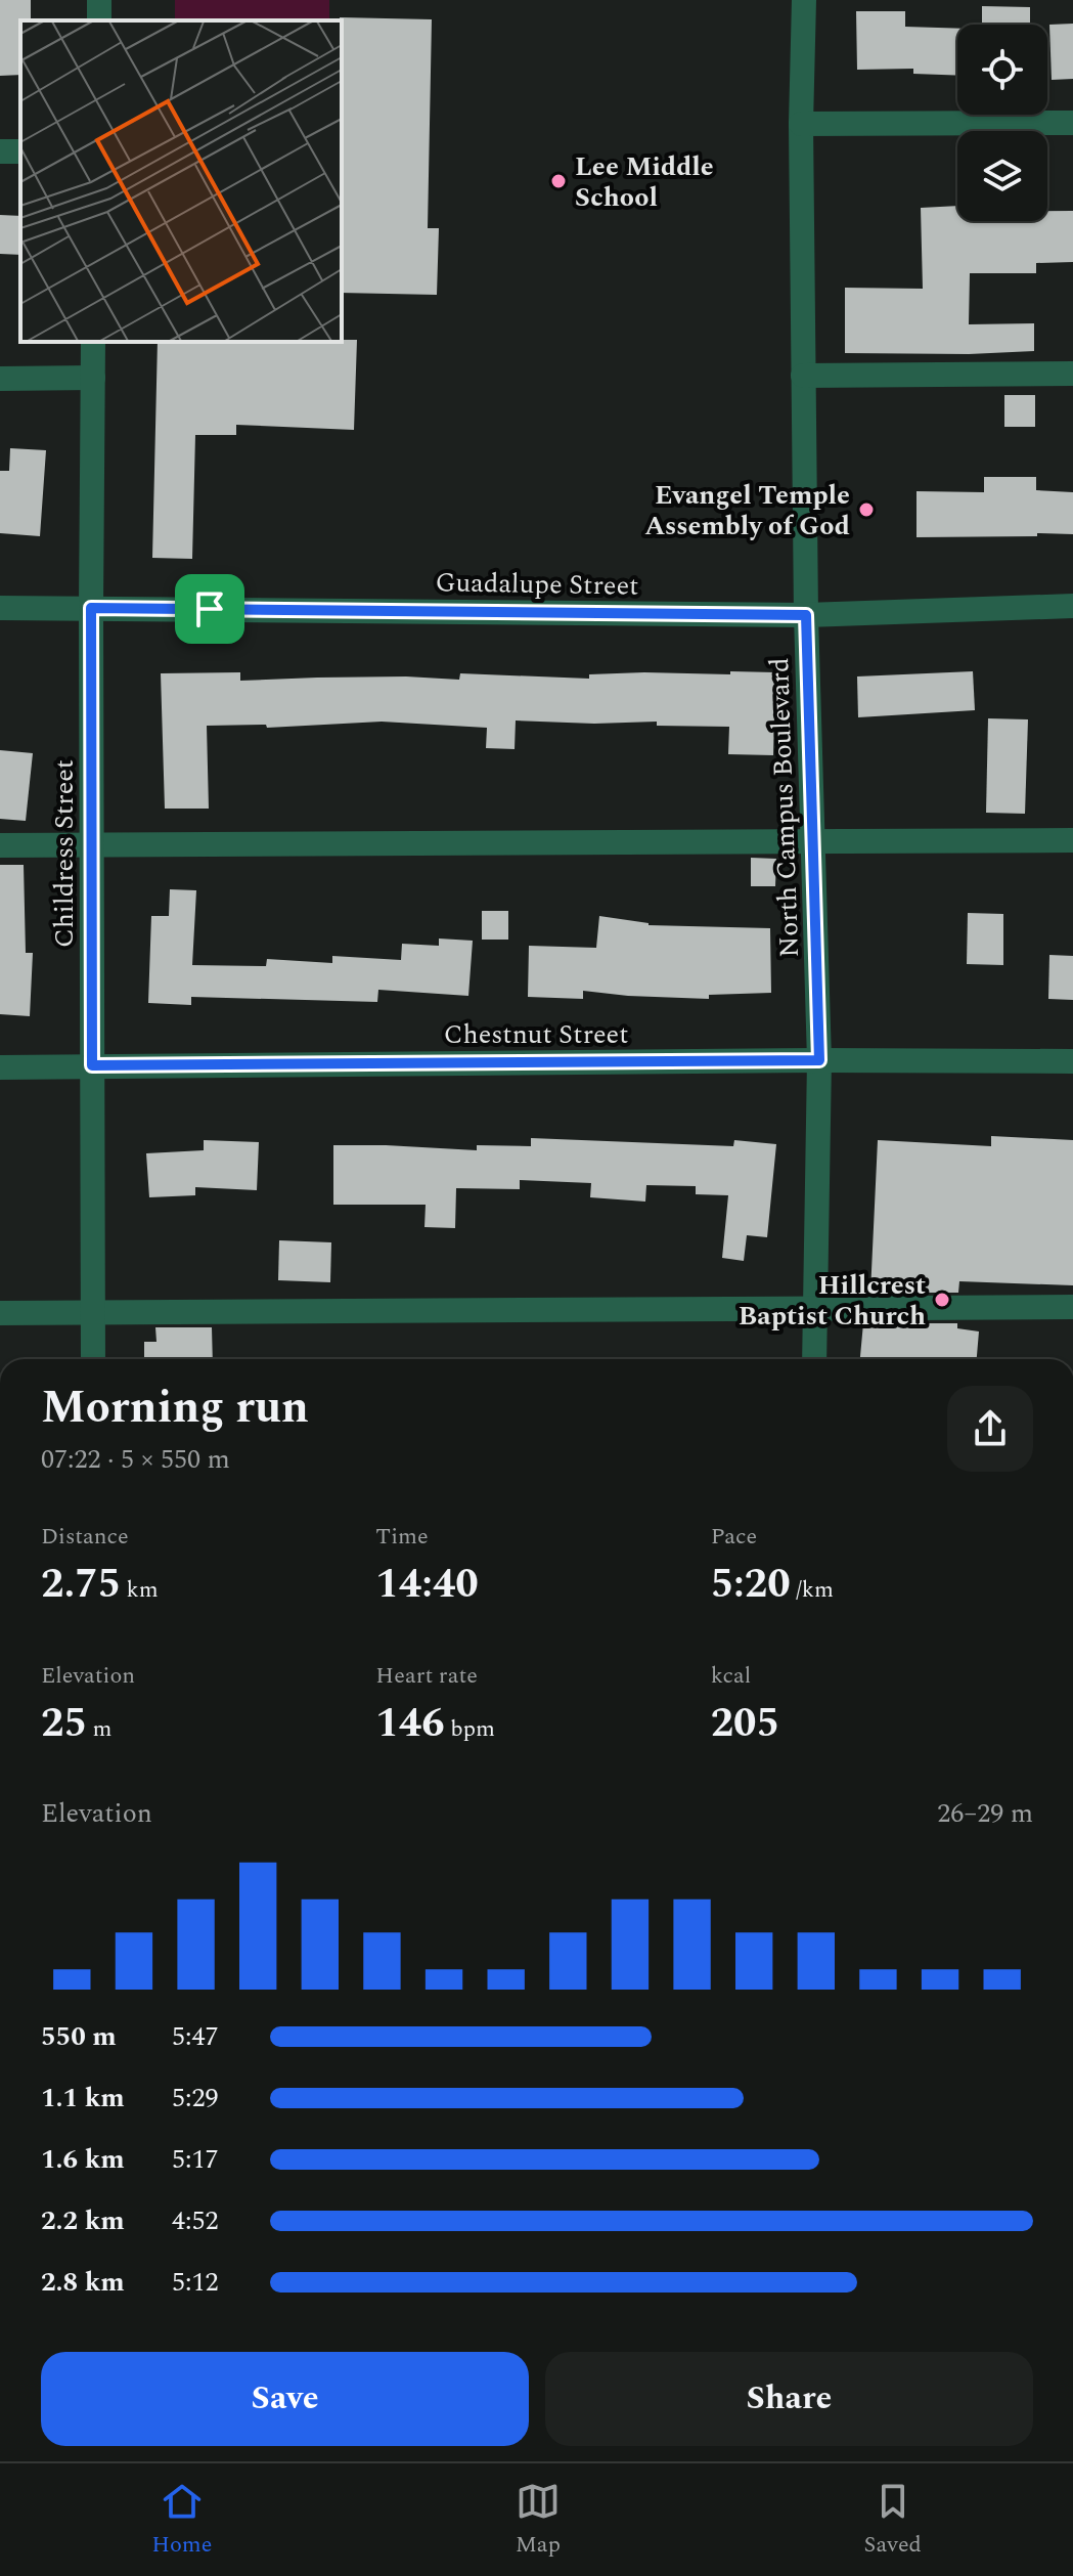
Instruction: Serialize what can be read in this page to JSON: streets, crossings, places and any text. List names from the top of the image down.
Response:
{
  "streets": {
    "street": [
      "Guadalupe Street",
      "North Campus Boulevard",
      "Childress Street",
      "Chestnut Street"
    ]
  },
  "crossings": [
    ["Guadalupe Street", "North Campus Boulevard"],
    ["Guadalupe Street", "Childress Street"],
    ["North Campus Boulevard", "Chestnut Street"],
    ["Childress Street", "Chestnut Street"]
  ],
  "places": ["Lee Middle School", "Evangel Temple Assembly of God", "Hillcrest Baptist Church"],
  "page": {
    "heading": ["Morning run", "07:22 · 5 × 550 m"],
    "stats": [
      ["Distance", "2.75 km"],
      ["Time", "14:40"],
      ["Pace", "5:20 /km"],
      ["Elevation", "25 m"],
      ["Heart rate", "146 bpm"],
      ["kcal", "205"]
    ],
    "chart": ["Elevation", "26–29 m"],
    "list": [
      {
        "name": "550 m",
        "note": "5:47"
      },
      {
        "name": "1.1 km",
        "note": "5:29"
      },
      {
        "name": "1.6 km",
        "note": "5:17"
      },
      {
        "name": "2.2 km",
        "note": "4:52"
      },
      {
        "name": "2.8 km",
        "note": "5:12"
      }
    ],
    "buttons": ["Save", "Share"],
    "tabs": ["Home", "Map", "Saved"]
  }
}
